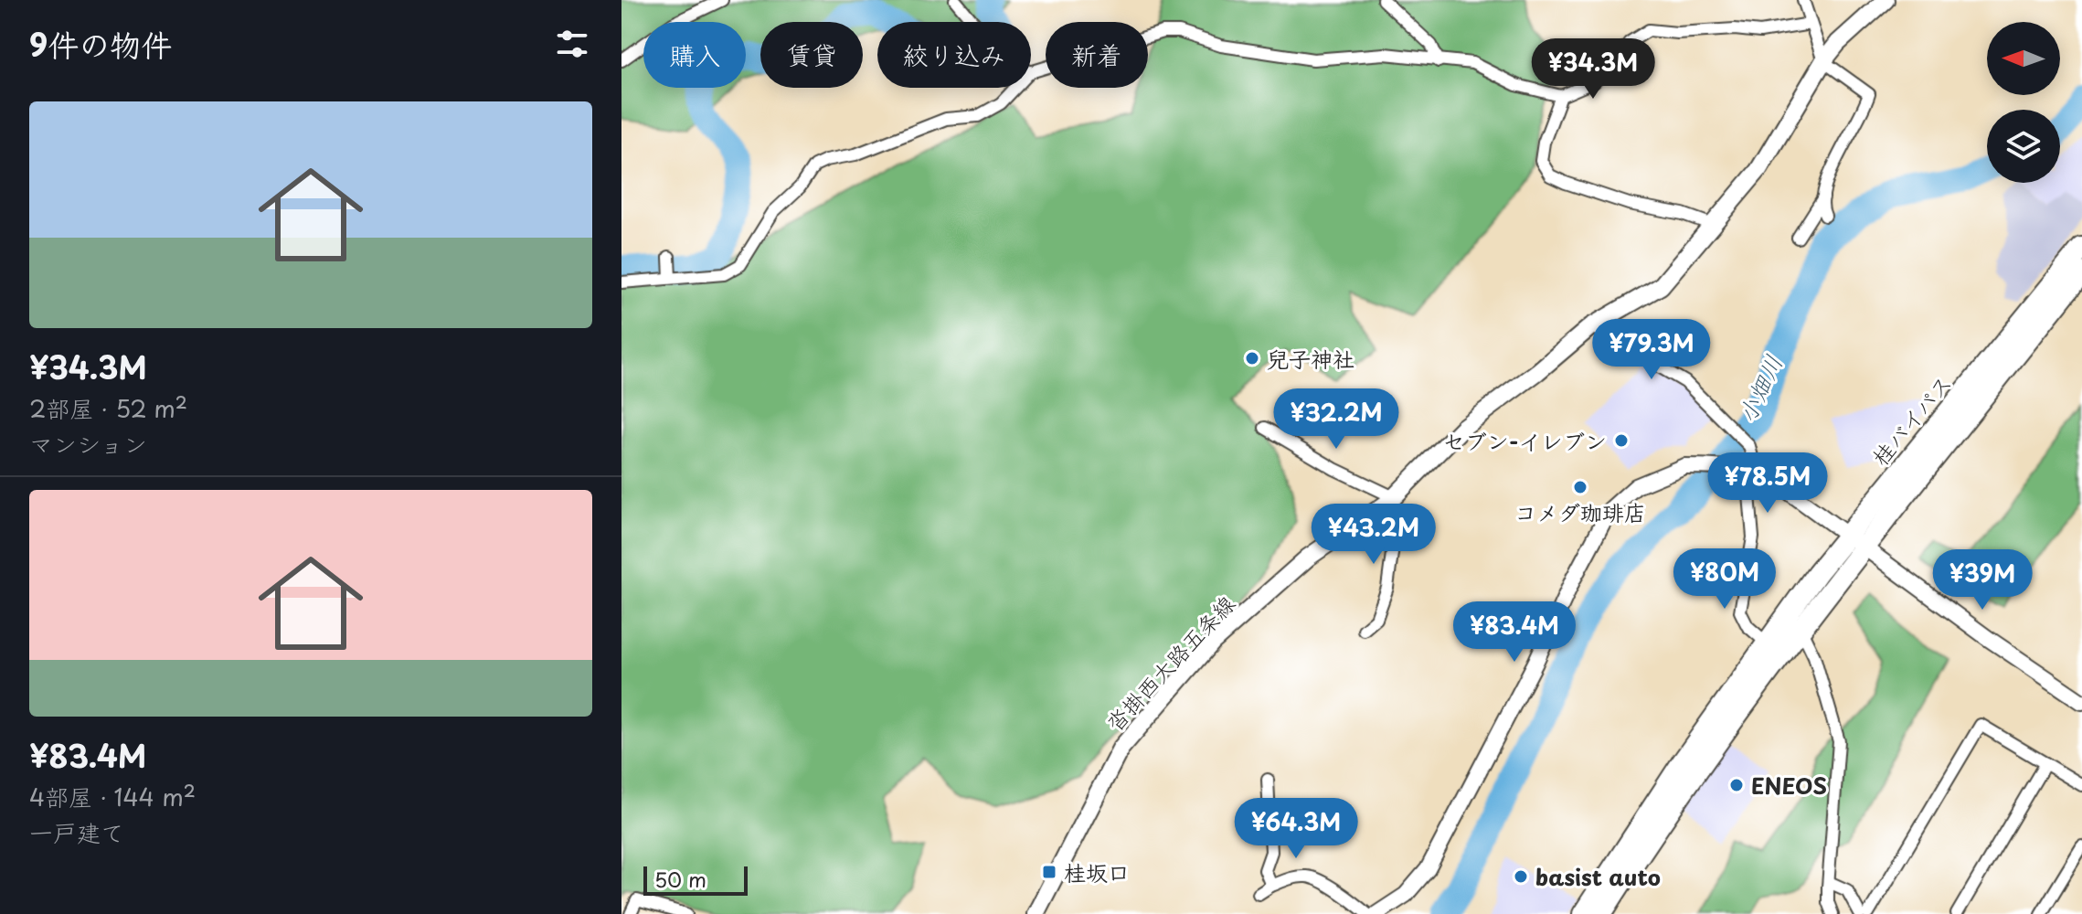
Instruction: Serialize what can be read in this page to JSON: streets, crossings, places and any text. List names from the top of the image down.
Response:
{
  "streets": {
    "highway": ["桂バイパス"],
    "main road": ["沓掛西大路五条線"]
  },
  "water": ["小畑川"],
  "places": {
    "other": [
      "兒子神社",
      "セブン-イレブン",
      "コメダ珈琲店",
      "ENEOS",
      "basist auto"
    ],
    "transit": ["桂坂口"]
  },
  "scale_bar": "50 m",
  "north": "left",
  "page": {
    "heading": "9件の物件",
    "chip": [
      "購入",
      "賃貸",
      "絞り込み",
      "新着"
    ],
    "price": [
      "¥34.3M",
      "¥79.3M",
      "¥32.2M",
      "¥78.5M",
      "¥43.2M",
      "¥80M",
      "¥39M",
      "¥83.4M",
      "¥64.3M"
    ],
    "list": [
      {
        "name": "¥34.3M",
        "note": "2部屋 · 52 m² · マンション"
      },
      {
        "name": "¥83.4M",
        "note": "4部屋 · 144 m² · 一戸建て"
      }
    ],
    "scale": "50 m"
  }
}
